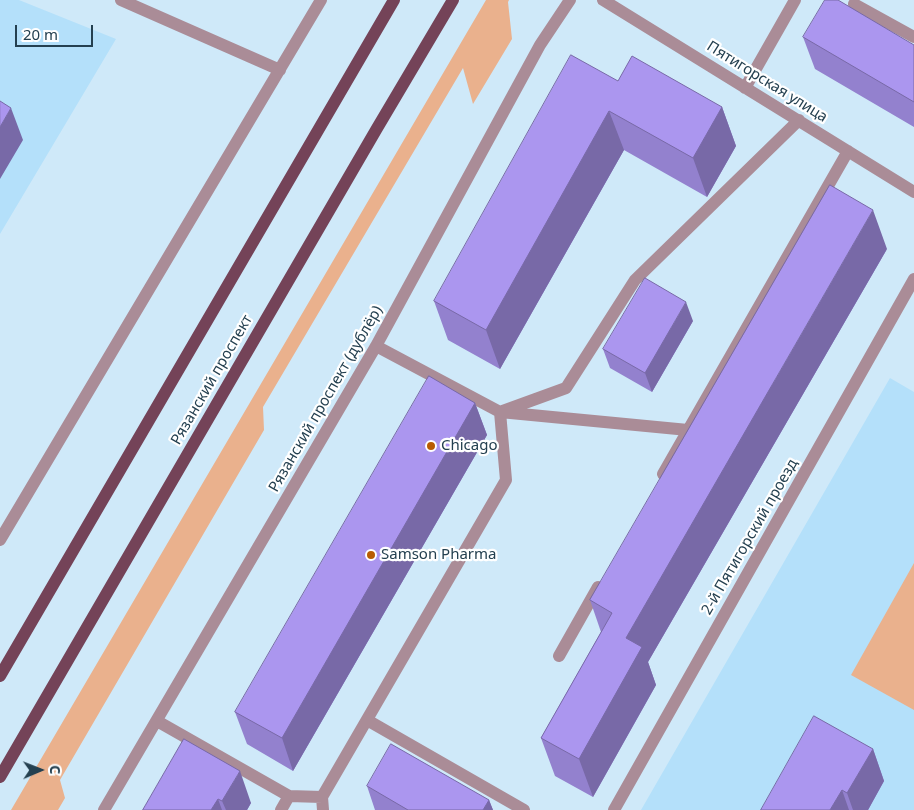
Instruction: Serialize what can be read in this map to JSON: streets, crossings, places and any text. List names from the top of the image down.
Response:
{
  "streets": {
    "main road": ["Рязанский проспект"],
    "street": ["Пятигорская улица", "Рязанский проспект (дублёр)", "2-й Пятигорский проезд"]
  },
  "places": ["Chicago", "Samson Pharma"],
  "scale_bar": "20 m",
  "north": "right"
}
